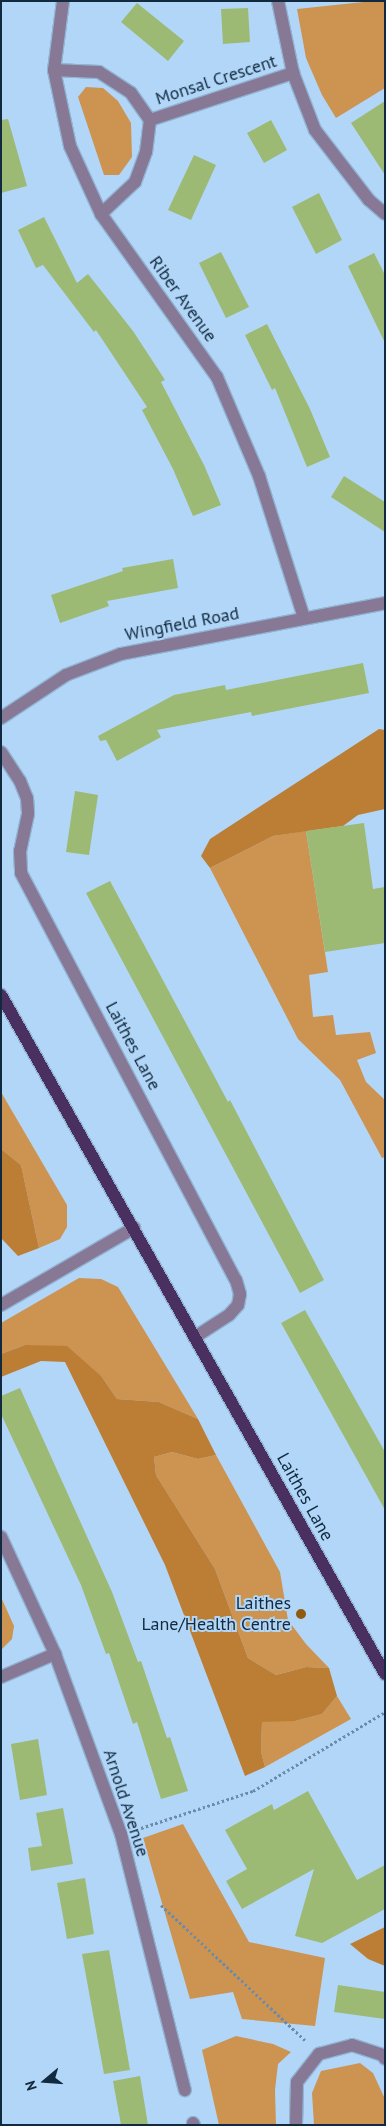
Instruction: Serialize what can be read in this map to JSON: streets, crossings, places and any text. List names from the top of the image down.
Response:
{
  "streets": {
    "main road": ["Laithes Lane"],
    "street": [
      "Monsal Crescent",
      "Riber Avenue",
      "Wingfield Road",
      "Arnold Avenue"
    ]
  },
  "crossings": [
    ["Monsal Crescent", "Riber Avenue"],
    ["Riber Avenue", "Wingfield Road"]
  ],
  "places": ["Laithes Lane/Health Centre"],
  "north": "left"
}
